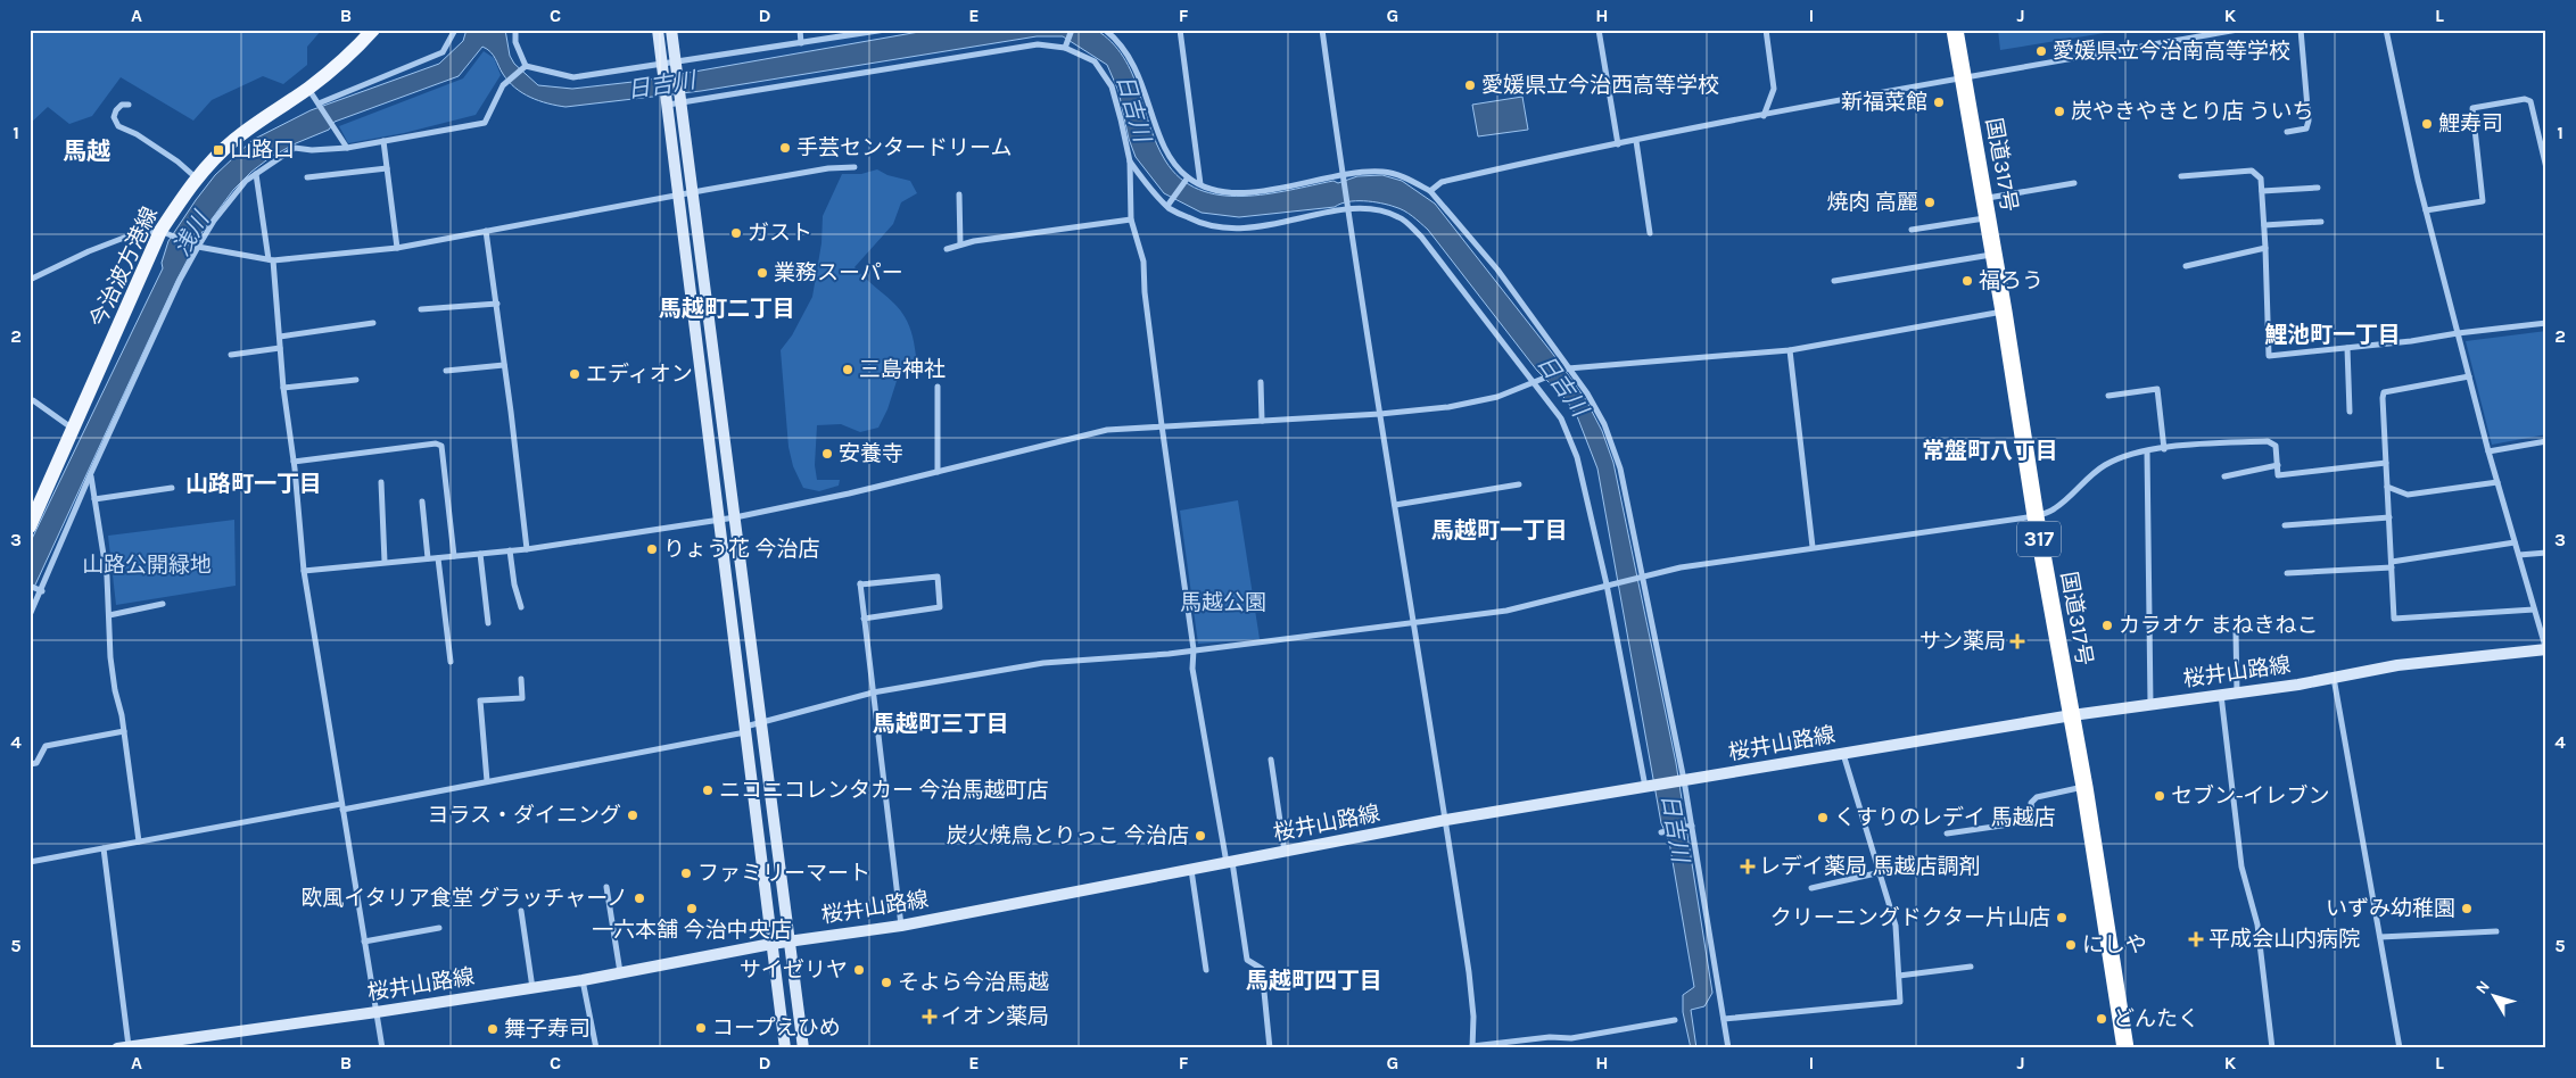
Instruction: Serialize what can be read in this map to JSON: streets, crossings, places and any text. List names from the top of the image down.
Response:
{
  "streets": {
    "highway": ["国道317号", "317"],
    "main road": ["今治波方港線", "桜井山路線"]
  },
  "crossings": [
    ["国道317号", "桜井山路線"]
  ],
  "districts": [
    "馬越",
    "馬越町二丁目",
    "鯉池町一丁目",
    "常盤町八丁目",
    "山路町一丁目",
    "馬越町一丁目",
    "馬越町三丁目",
    "馬越町四丁目"
  ],
  "water": ["日吉川", "浅川"],
  "parks": ["山路公開緑地", "馬越公園"],
  "places": {
    "other": [
      "愛媛県立今治南高等学校",
      "愛媛県立今治西高等学校",
      "新福菜館",
      "炭やきやきとり店 ういち",
      "鯉寿司",
      "手芸センタードリーム",
      "焼肉 高麗",
      "ガスト",
      "業務スーパー",
      "福ろう",
      "三島神社",
      "エディオン",
      "安養寺",
      "りょう花 今治店",
      "カラオケ まねきねこ",
      "ニコニコレンタカー 今治馬越町店",
      "セブン-イレブン",
      "ヨラス・ダイニング",
      "くすりのレデイ 馬越店",
      "炭火焼鳥とりっこ 今治店",
      "ファミリーマート",
      "欧風イタリア食堂 グラッチャーノ",
      "一六本舗 今治中央店",
      "いずみ幼稚園",
      "クリーニングドクター片山店",
      "にしや",
      "サイゼリヤ",
      "そよら今治馬越",
      "どんたく",
      "コープえひめ",
      "舞子寿司"
    ],
    "transit": ["山路口"],
    "health": [
      "サン薬局",
      "レデイ薬局 馬越店調剤",
      "平成会山内病院",
      "イオン薬局"
    ]
  },
  "north": "top left",
  "grid": {
    "columns": [
      "A",
      "B",
      "C",
      "D",
      "E",
      "F",
      "G",
      "H",
      "I",
      "J",
      "K",
      "L"
    ],
    "rows": [
      "1",
      "2",
      "3",
      "4",
      "5"
    ]
  }
}
